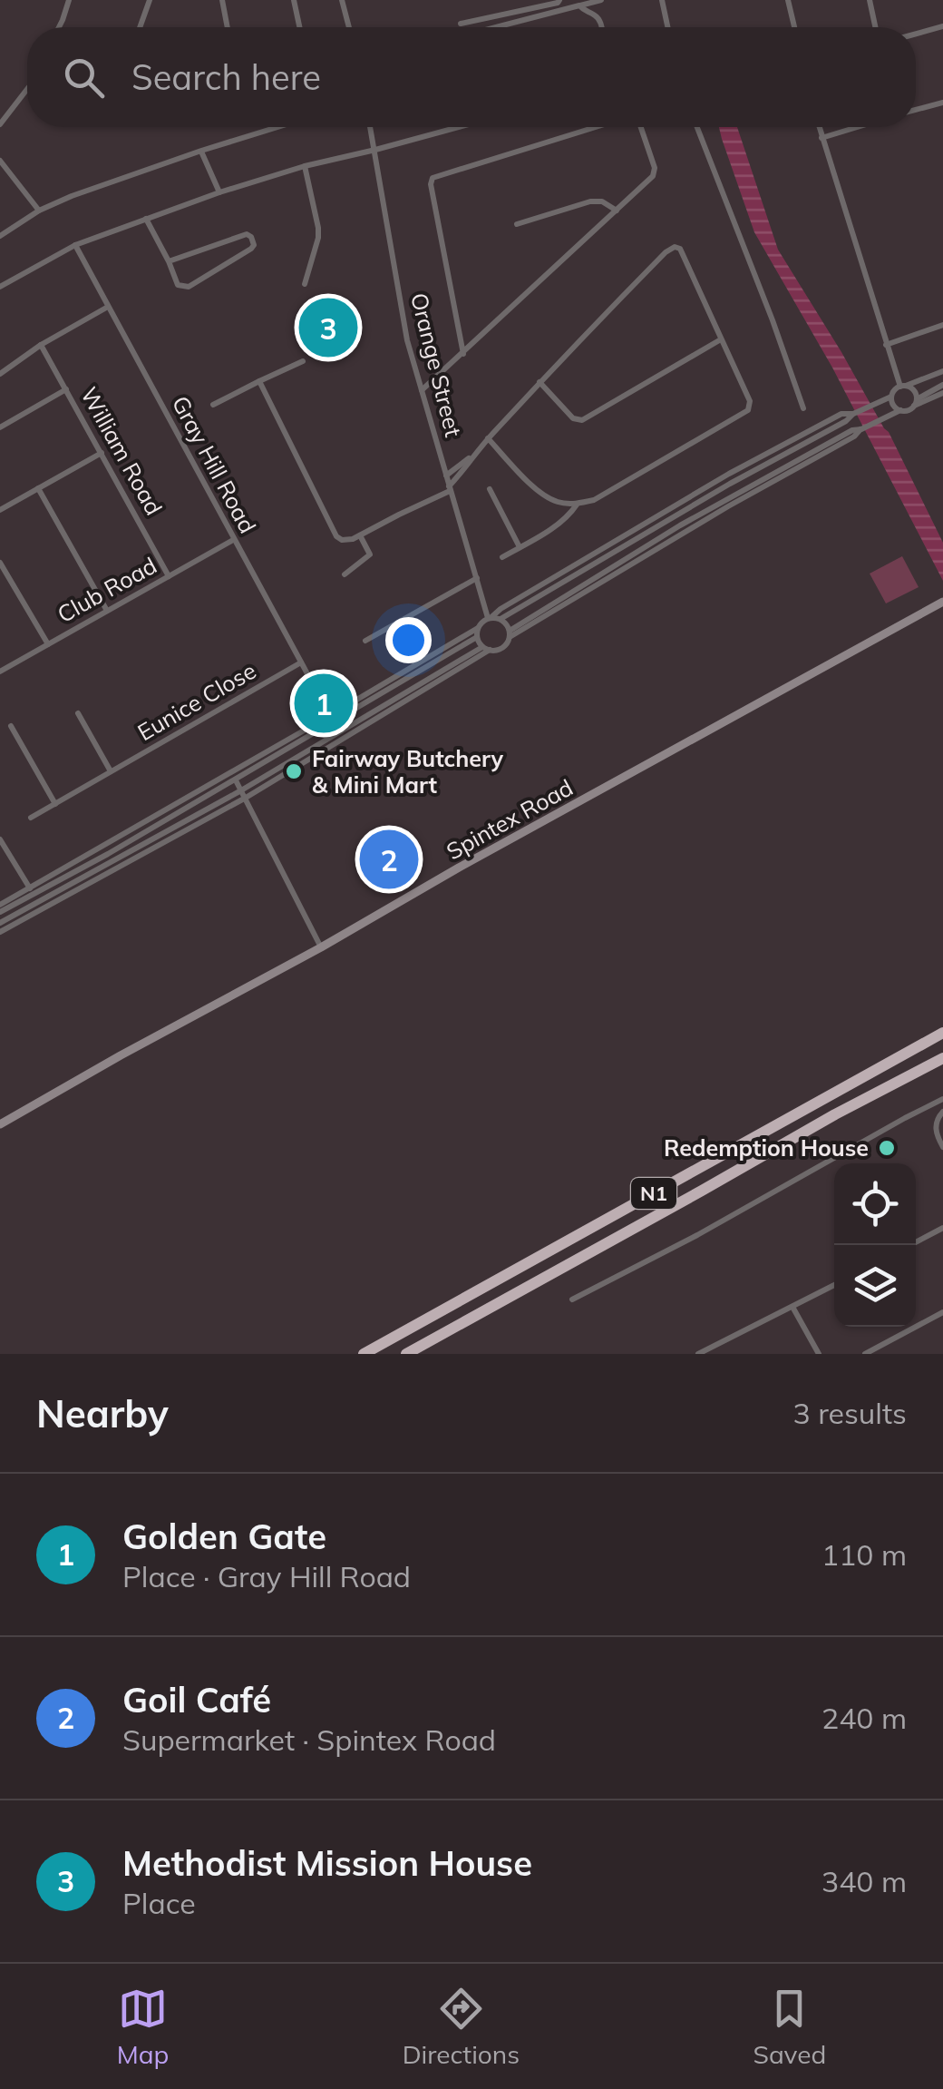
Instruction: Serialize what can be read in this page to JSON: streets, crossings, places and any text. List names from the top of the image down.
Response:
{
  "streets": {
    "highway": ["N1"],
    "main road": ["Spintex Road"],
    "street": [
      "Orange Street",
      "William Road",
      "Gray Hill Road",
      "Club Road",
      "Eunice Close"
    ]
  },
  "crossings": [
    ["William Road", "Club Road"],
    ["Gray Hill Road", "Club Road"],
    ["Gray Hill Road", "Eunice Close"]
  ],
  "places": ["Fairway Butchery & Mini Mart", "Redemption House"],
  "page": {
    "search": "Search here",
    "pins": ["3", "1", "2"],
    "heading": ["Nearby", "3 results"],
    "list": [
      {
        "mark": "1",
        "name": "Golden Gate",
        "note": "Place · Gray Hill Road",
        "value": "110 m"
      },
      {
        "mark": "2",
        "name": "Goil Café",
        "note": "Supermarket · Spintex Road",
        "value": "240 m"
      },
      {
        "mark": "3",
        "name": "Methodist Mission House",
        "note": "Place",
        "value": "340 m"
      }
    ],
    "nav": ["Map", "Directions", "Saved"]
  }
}
